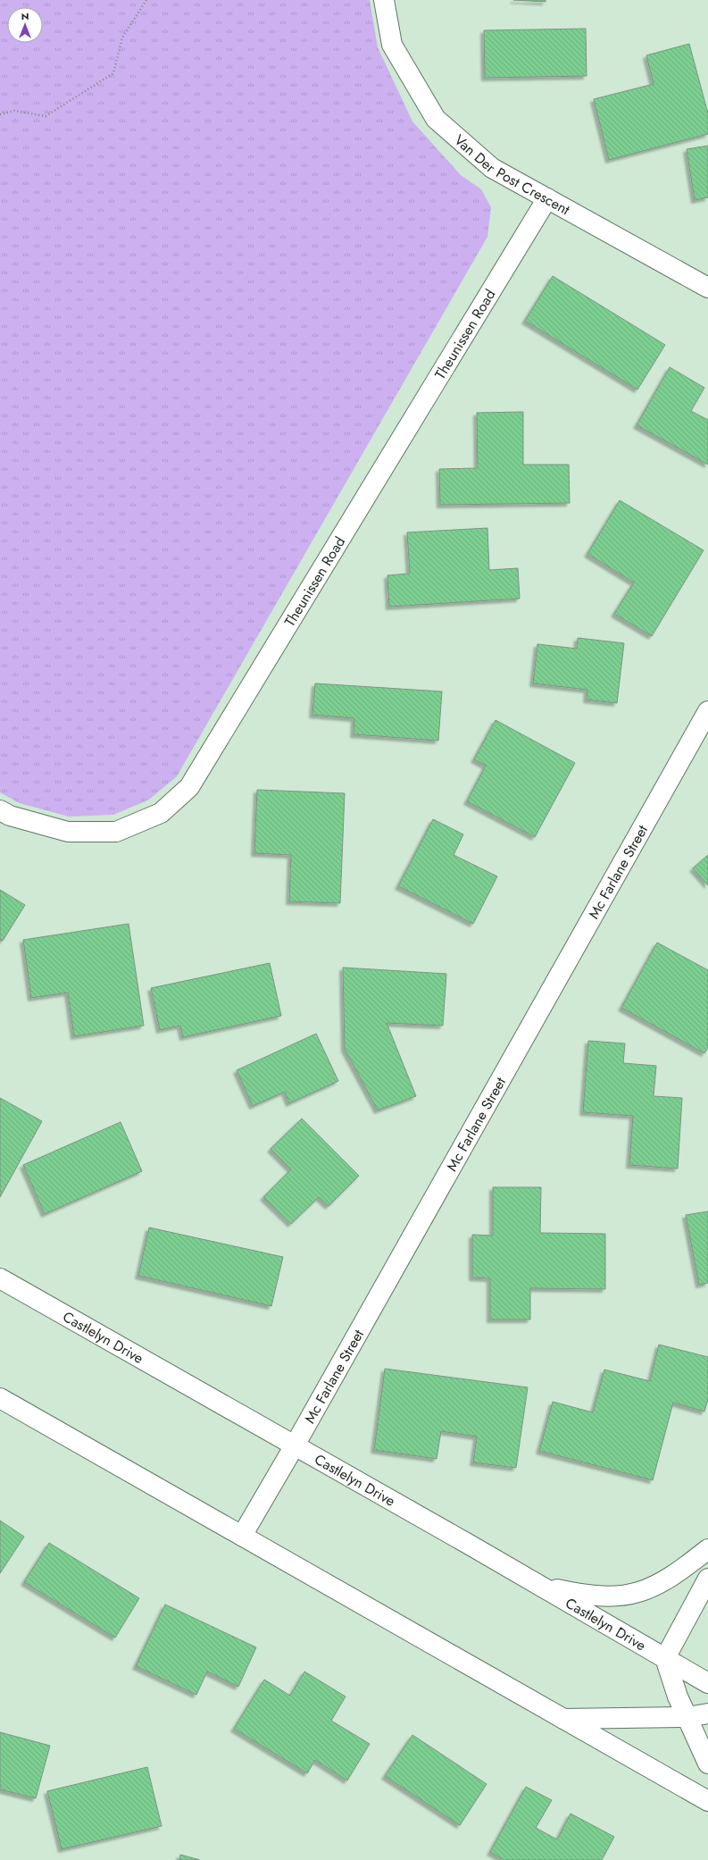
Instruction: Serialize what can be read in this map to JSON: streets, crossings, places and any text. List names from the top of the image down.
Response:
{
  "streets": {
    "street": [
      "Van Der Post Crescent",
      "Theunissen Road",
      "Mc Farlane Street",
      "Castlelyn Drive"
    ]
  },
  "crossings": [
    ["Van Der Post Crescent", "Theunissen Road"],
    ["Mc Farlane Street", "Castlelyn Drive"]
  ],
  "north": "top"
}
